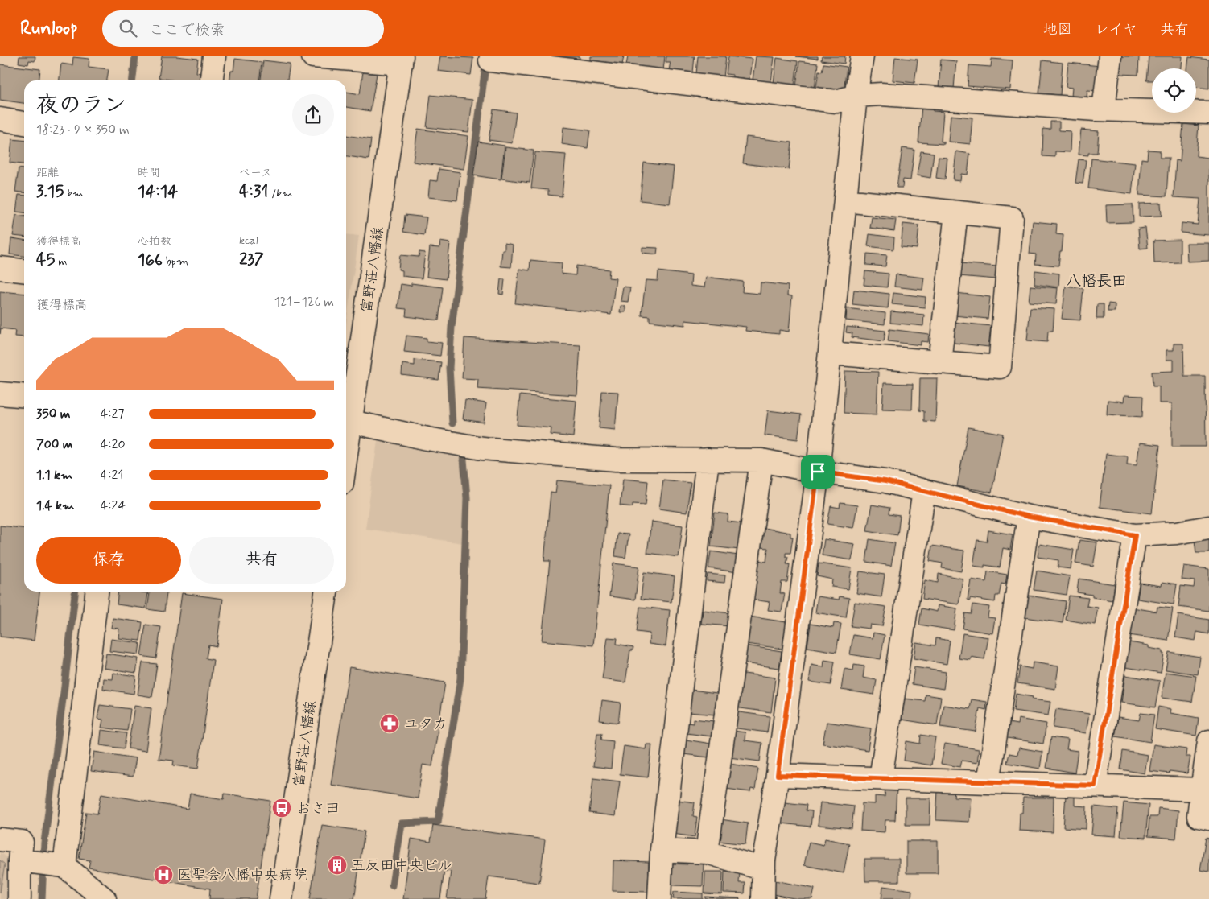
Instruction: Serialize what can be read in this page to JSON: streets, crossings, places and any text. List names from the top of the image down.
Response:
{
  "streets": {
    "street": ["富野荘八幡線"]
  },
  "districts": ["八幡長田"],
  "places": {
    "pharmacy": ["ユタカ"],
    "bus stop": ["おさ田"],
    "building": ["五反田中央ビル"],
    "hospital": ["医聖会八幡中央病院"]
  },
  "page": {
    "header": "Runloop",
    "search": "ここで検索",
    "nav": ["地図", "レイヤ", "共有"],
    "heading": ["夜のラン", "18:23 · 9 × 350 m"],
    "stats": [
      ["距離", "3.15 km"],
      ["時間", "14:14"],
      ["ペース", "4:31 /km"],
      ["獲得標高", "45 m"],
      ["心拍数", "166 bpm"],
      ["kcal", "237"]
    ],
    "chart": ["獲得標高", "121–126 m"],
    "list": [
      {
        "name": "350 m",
        "note": "4:27"
      },
      {
        "name": "700 m",
        "note": "4:20"
      },
      {
        "name": "1.1 km",
        "note": "4:21"
      },
      {
        "name": "1.4 km",
        "note": "4:24"
      }
    ],
    "buttons": ["保存", "共有"]
  }
}
